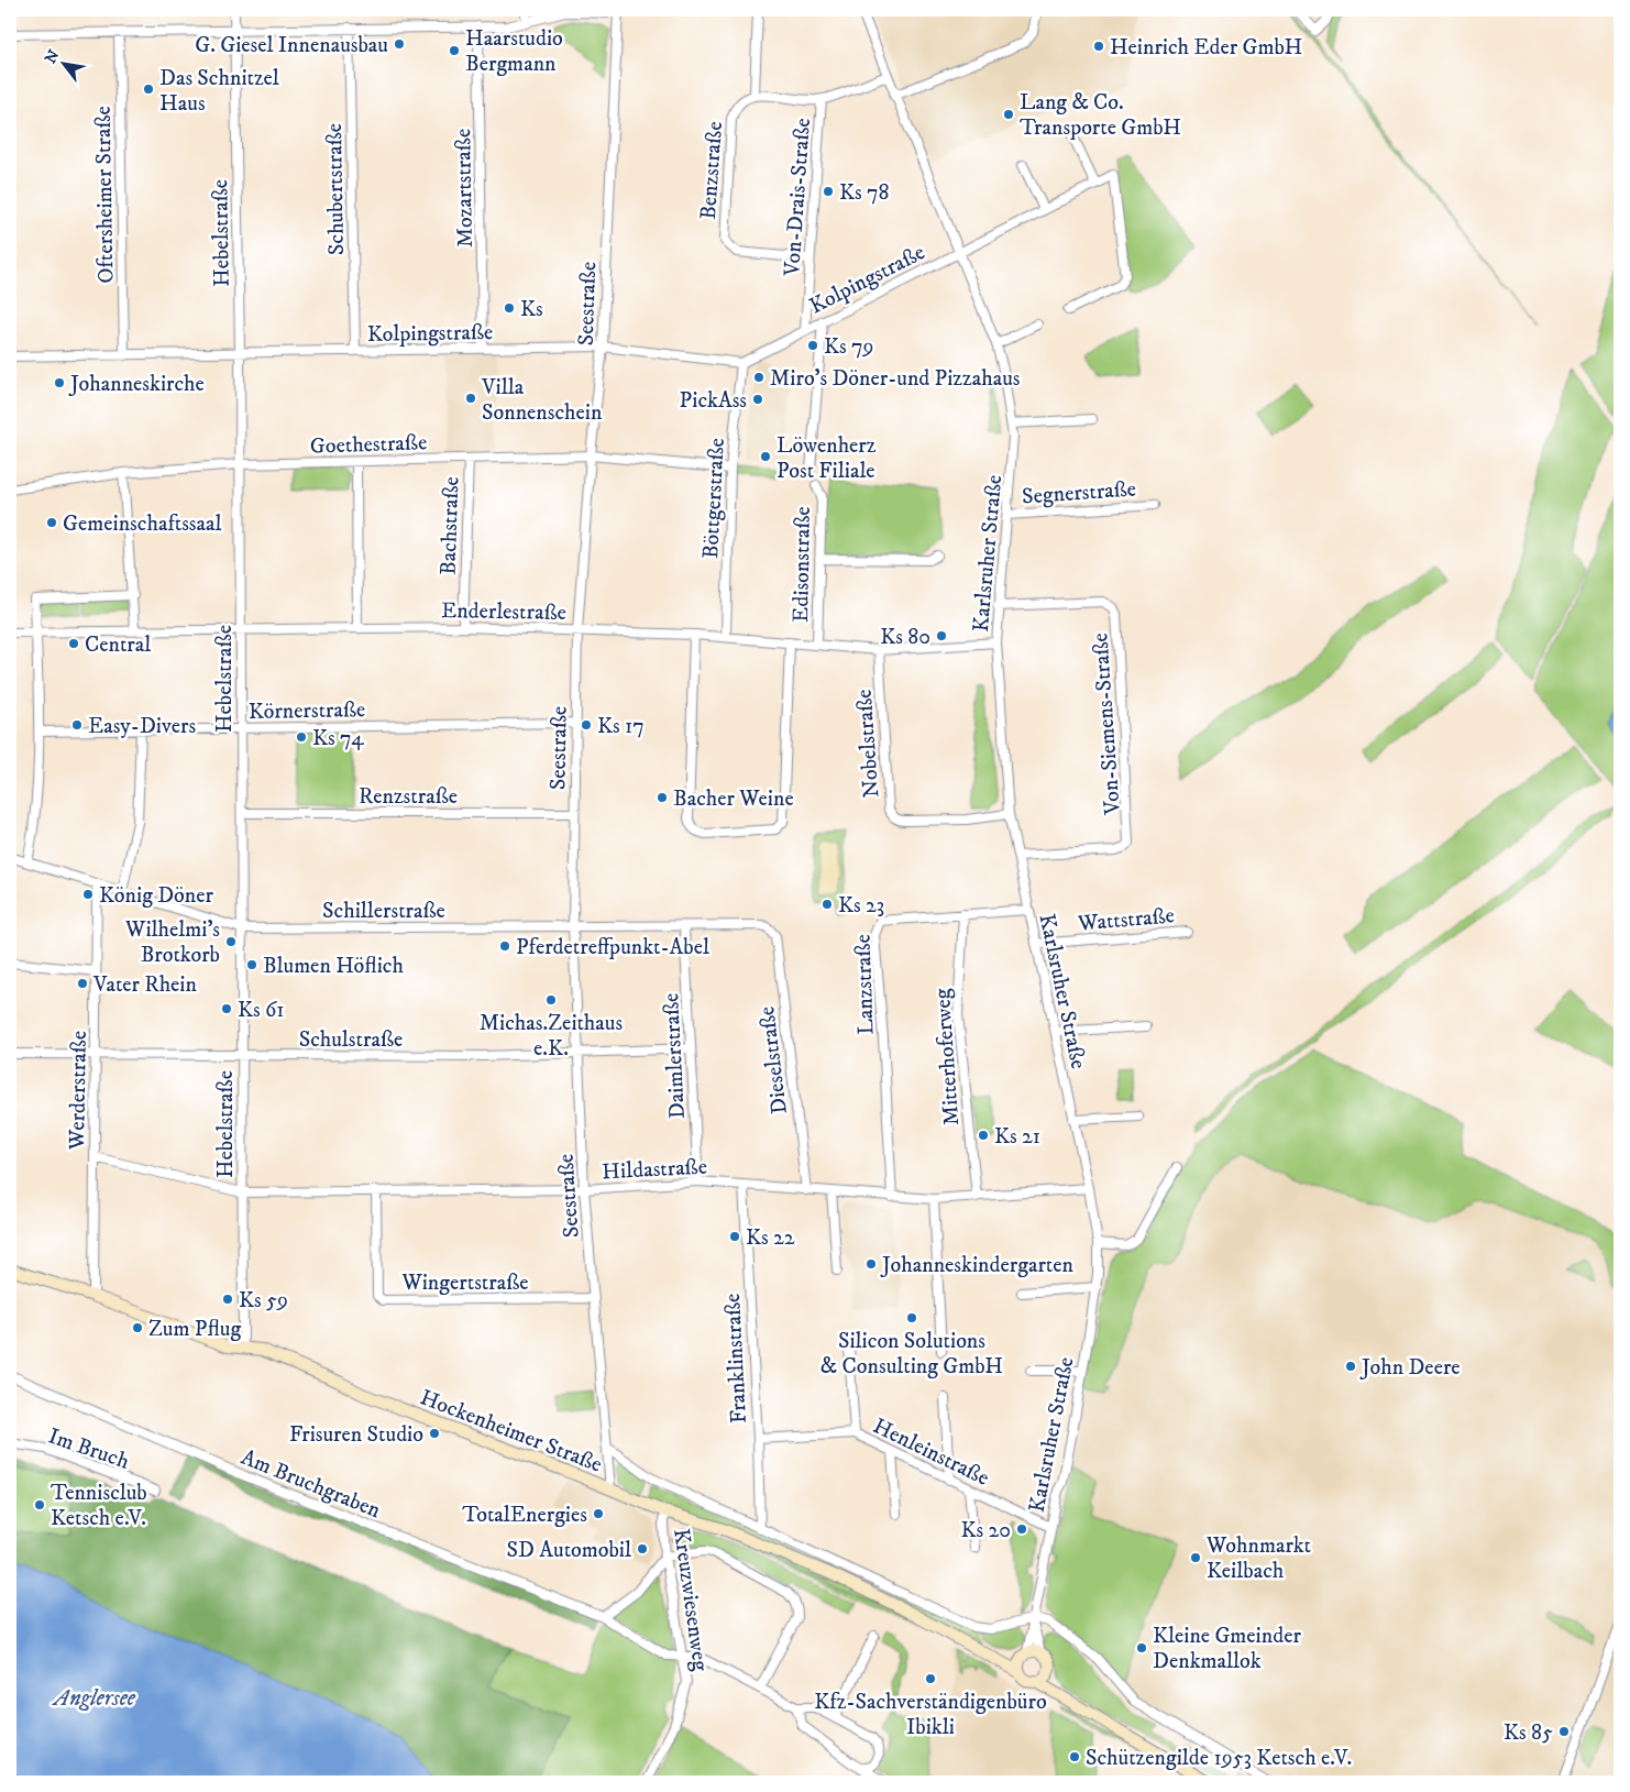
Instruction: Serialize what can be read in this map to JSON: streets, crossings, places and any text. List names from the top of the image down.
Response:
{
  "streets": {
    "street": [
      "Benzstraße",
      "Mozartstraße",
      "Schubertstraße",
      "Oftersheimer Straße",
      "Von-Drais-Straße",
      "Hebelstraße",
      "Kolpingstraße",
      "Seestraße",
      "Goethestraße",
      "Segnerstraße",
      "Böttgerstraße",
      "Bachstraße",
      "Karlsruher Straße",
      "Edisonstraße",
      "Enderlestraße",
      "Körnerstraße",
      "Von-Siemens-Straße",
      "Nobelstraße",
      "Renzstraße",
      "Schillerstraße",
      "Wattstraße",
      "Lanzstraße",
      "Schulstraße",
      "Daimlerstraße",
      "Mitterhoferweg",
      "Dieselstraße",
      "Werderstraße",
      "Hildastraße",
      "Wingertstraße",
      "Franklinstraße",
      "Hockenheimer Straße",
      "Im Bruch",
      "Henleinstraße",
      "Am Bruchgraben",
      "Kreuzwiesenweg"
    ]
  },
  "crossings": [
    ["Benzstraße", "Von-Drais-Straße"],
    ["Mozartstraße", "Kolpingstraße"],
    ["Schubertstraße", "Kolpingstraße"],
    ["Oftersheimer Straße", "Kolpingstraße"],
    ["Von-Drais-Straße", "Kolpingstraße"],
    ["Hebelstraße", "Kolpingstraße"],
    ["Hebelstraße", "Goethestraße"],
    ["Hebelstraße", "Enderlestraße"],
    ["Hebelstraße", "Körnerstraße"],
    ["Hebelstraße", "Renzstraße"],
    ["Hebelstraße", "Schillerstraße"],
    ["Hebelstraße", "Schulstraße"],
    ["Hebelstraße", "Hildastraße"],
    ["Hebelstraße", "Hockenheimer Straße"],
    ["Kolpingstraße", "Seestraße"],
    ["Kolpingstraße", "Böttgerstraße"],
    ["Kolpingstraße", "Karlsruher Straße"],
    ["Seestraße", "Goethestraße"],
    ["Seestraße", "Enderlestraße"],
    ["Seestraße", "Körnerstraße"],
    ["Seestraße", "Renzstraße"],
    ["Seestraße", "Schillerstraße"],
    ["Seestraße", "Schulstraße"],
    ["Seestraße", "Hildastraße"],
    ["Seestraße", "Wingertstraße"],
    ["Seestraße", "Hockenheimer Straße"],
    ["Goethestraße", "Böttgerstraße"],
    ["Goethestraße", "Bachstraße"],
    ["Segnerstraße", "Karlsruher Straße"],
    ["Böttgerstraße", "Enderlestraße"],
    ["Bachstraße", "Enderlestraße"],
    ["Karlsruher Straße", "Enderlestraße"],
    ["Karlsruher Straße", "Von-Siemens-Straße"],
    ["Karlsruher Straße", "Nobelstraße"],
    ["Karlsruher Straße", "Wattstraße"],
    ["Karlsruher Straße", "Lanzstraße"],
    ["Karlsruher Straße", "Hildastraße"],
    ["Karlsruher Straße", "Hockenheimer Straße"],
    ["Karlsruher Straße", "Henleinstraße"],
    ["Edisonstraße", "Enderlestraße"],
    ["Enderlestraße", "Nobelstraße"],
    ["Schillerstraße", "Daimlerstraße"],
    ["Schillerstraße", "Dieselstraße"],
    ["Schillerstraße", "Werderstraße"],
    ["Lanzstraße", "Mitterhoferweg"],
    ["Lanzstraße", "Hildastraße"],
    ["Schulstraße", "Daimlerstraße"],
    ["Schulstraße", "Werderstraße"],
    ["Daimlerstraße", "Hildastraße"],
    ["Mitterhoferweg", "Hildastraße"],
    ["Dieselstraße", "Hildastraße"],
    ["Werderstraße", "Hildastraße"],
    ["Werderstraße", "Hockenheimer Straße"],
    ["Hildastraße", "Wingertstraße"],
    ["Hildastraße", "Franklinstraße"],
    ["Franklinstraße", "Hockenheimer Straße"],
    ["Franklinstraße", "Henleinstraße"],
    ["Hockenheimer Straße", "Kreuzwiesenweg"],
    ["Am Bruchgraben", "Kreuzwiesenweg"]
  ],
  "water": ["Anglersee"],
  "places": [
    "G. Giesel Innenausbau",
    "Heinrich Eder GmbH",
    "Haarstudio Bergmann",
    "Das Schnitzel Haus",
    "Lang & Co. Transporte GmbH",
    "Ks 78",
    "Ks",
    "Ks 79",
    "Miro's Döner-und Pizzahaus",
    "Johanneskirche",
    "Villa Sonnenschein",
    "PickAss",
    "Löwenherz Post Filiale",
    "Gemeinschaftssaal",
    "Ks 80",
    "Central",
    "Easy-Divers",
    "Ks 17",
    "Ks 74",
    "Bacher Weine",
    "König Döner",
    "Ks 23",
    "Wilhelmi's Brotkorb",
    "Pferdetreffpunkt-Abel",
    "Blumen Höflich",
    "Vater Rhein",
    "Michas.Zeithaus e.K.",
    "Ks 61",
    "Ks 21",
    "Ks 22",
    "Johanneskindergarten",
    "Ks 59",
    "Silicon Solutions & Consulting GmbH",
    "Zum Pflug",
    "John Deere",
    "Frisuren Studio",
    "Tennisclub Ketsch e.V.",
    "TotalEnergies",
    "Ks 20",
    "SD Automobil",
    "Wohnmarkt Keilbach",
    "Kleine Gmeinder Denkmallok",
    "Kfz-Sachverständigenbüro Ibikli",
    "Ks 85",
    "Schützengilde 1953 Ketsch e.V."
  ],
  "north": "top left"
}
